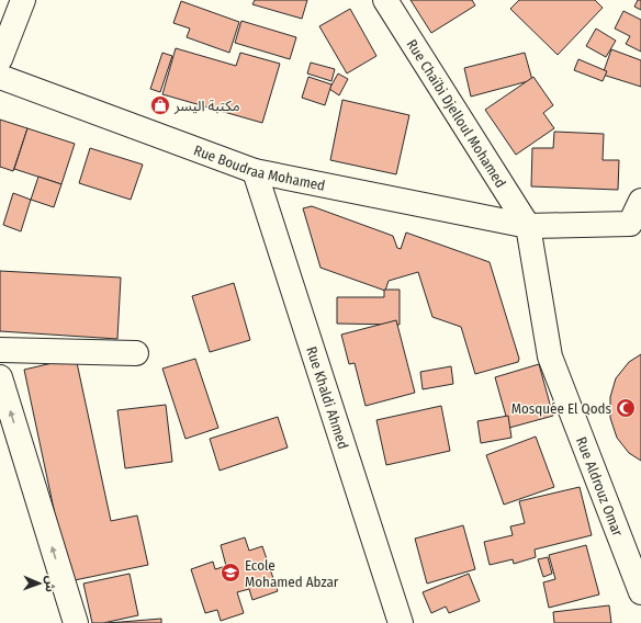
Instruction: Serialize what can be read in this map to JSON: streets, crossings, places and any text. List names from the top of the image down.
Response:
{
  "streets": {
    "street": [
      "Rue Chaïbi Djelloul Mohamed",
      "Rue Boudraa Mohamed",
      "Rue Khaldi Ahmed",
      "Rue Aldrouz Omar"
    ]
  },
  "crossings": [
    ["Rue Chaïbi Djelloul Mohamed", "Rue Boudraa Mohamed"],
    ["Rue Chaïbi Djelloul Mohamed", "Rue Aldrouz Omar"],
    ["Rue Boudraa Mohamed", "Rue Khaldi Ahmed"],
    ["Rue Boudraa Mohamed", "Rue Aldrouz Omar"]
  ],
  "places": {
    "shop": ["مكتبة اليسر"],
    "mosque": ["Mosquée El Qods"],
    "school or university": ["Ecole Mohamed Abzar"]
  },
  "north": "right"
}
